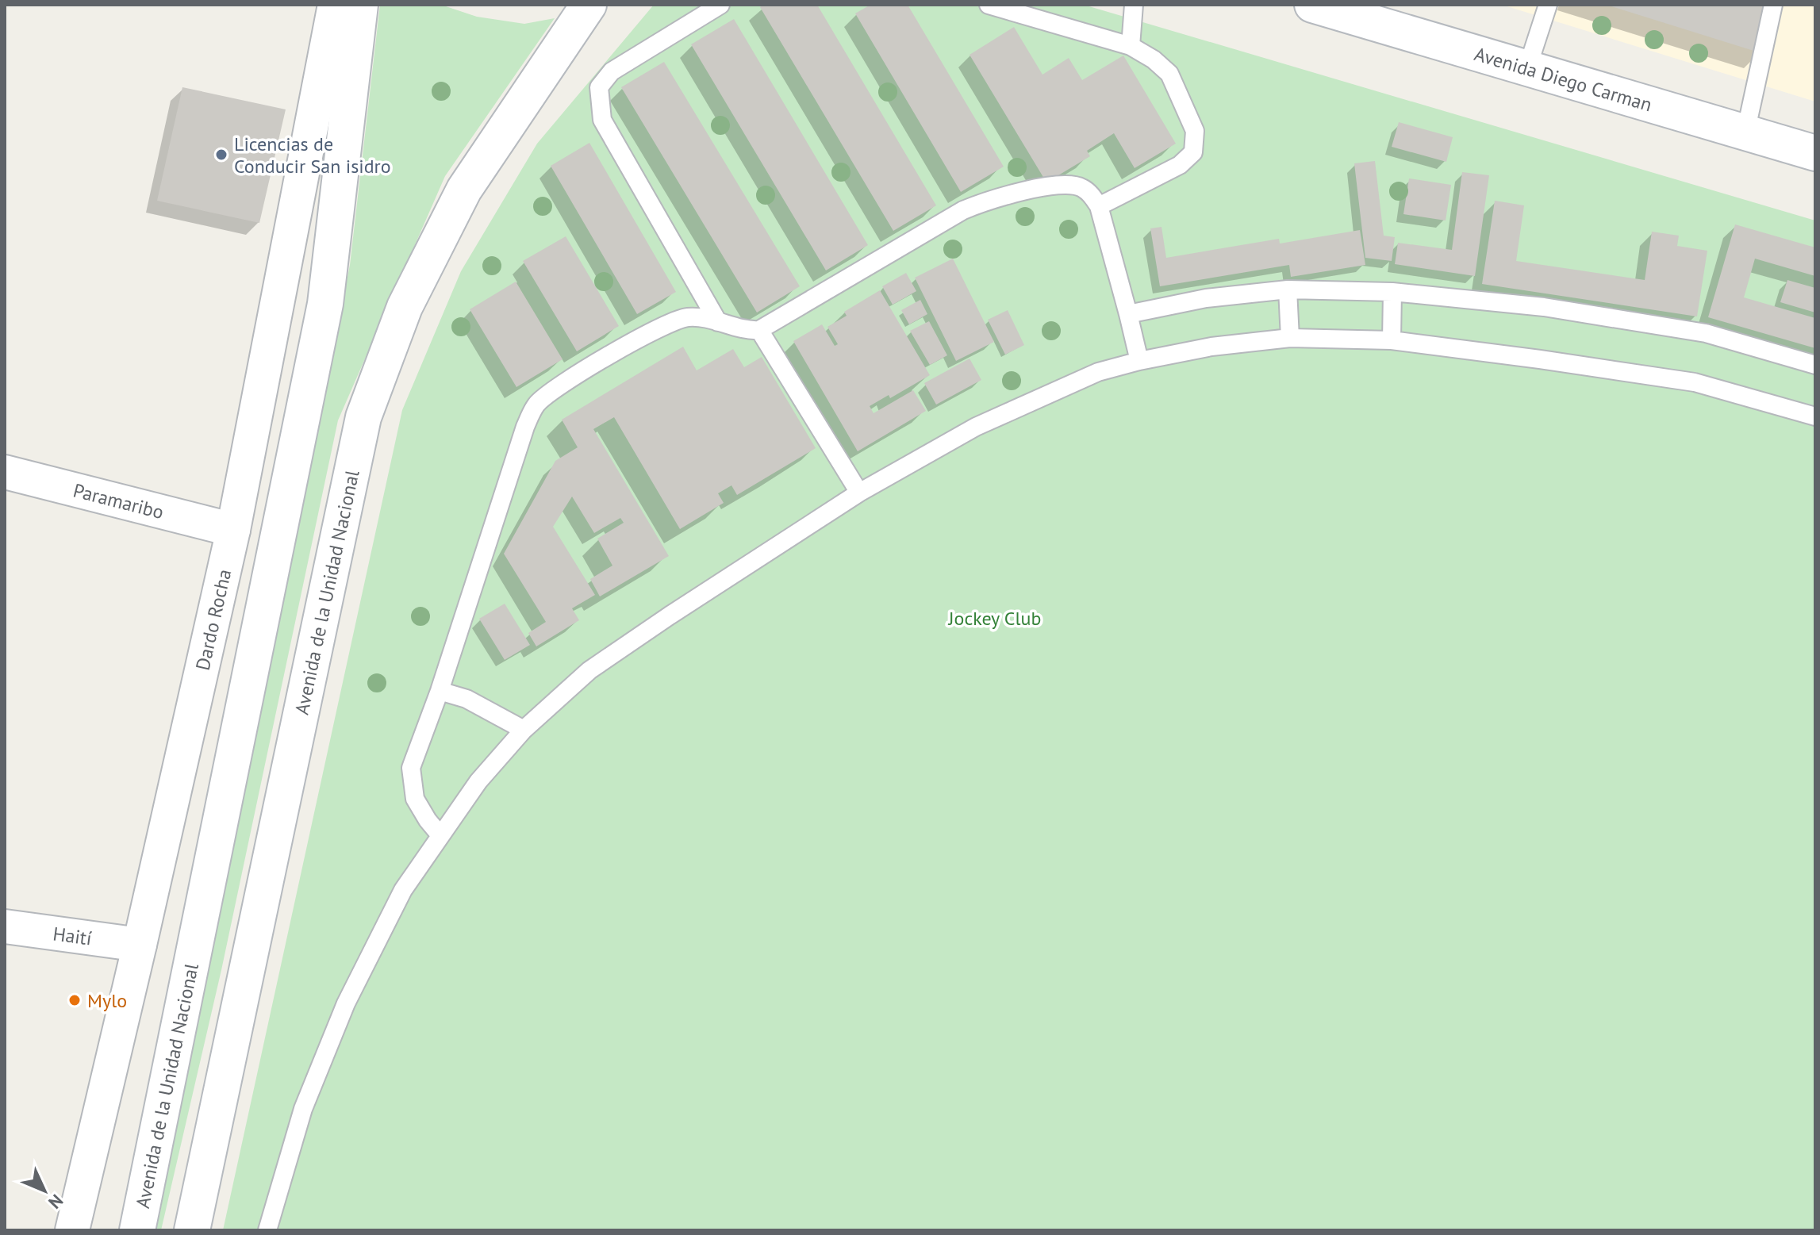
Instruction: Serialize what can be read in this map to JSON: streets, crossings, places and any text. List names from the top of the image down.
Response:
{
  "streets": {
    "main road": ["Avenida Diego Carman", "Avenida de la Unidad Nacional"],
    "street": ["Paramaribo", "Dardo Rocha", "Haití"]
  },
  "crossings": [
    ["Paramaribo", "Dardo Rocha"],
    ["Dardo Rocha", "Haití"]
  ],
  "parks": ["Jockey Club"],
  "places": ["Licencias de Conducir San isidro", "Mylo"],
  "north": "bottom right"
}
